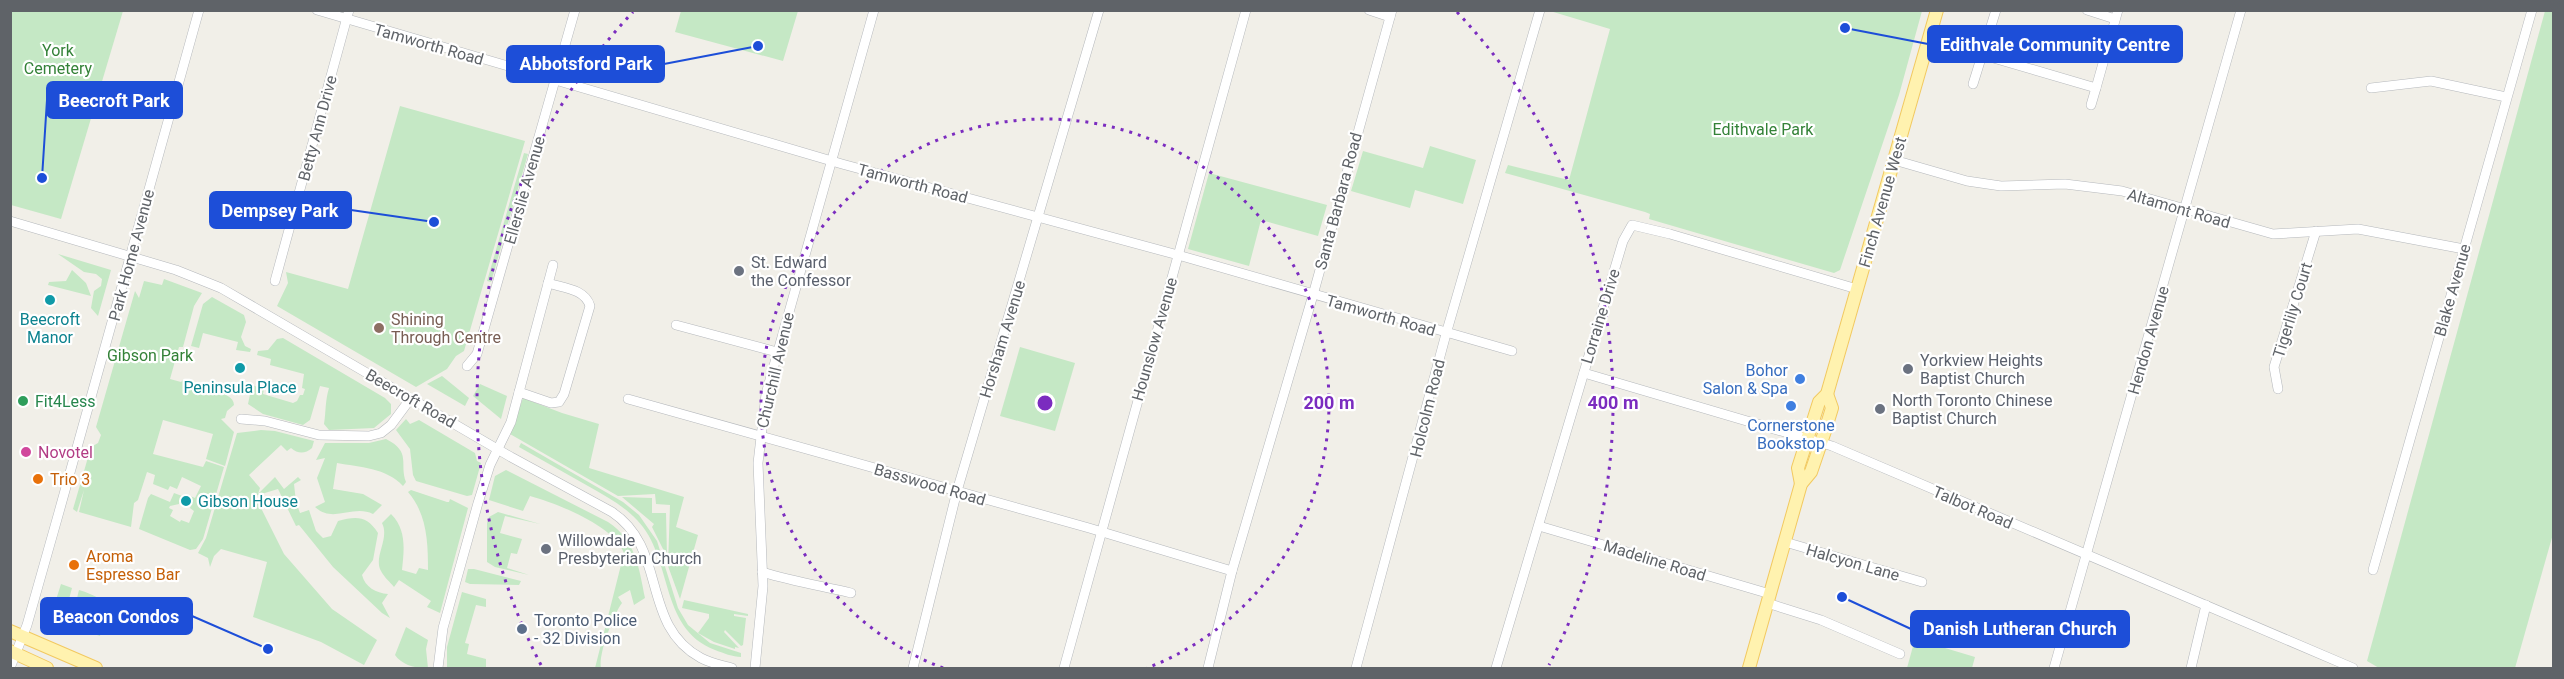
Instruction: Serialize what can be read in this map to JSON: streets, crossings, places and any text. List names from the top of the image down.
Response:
{
  "streets": {
    "main road": ["Finch Avenue West"],
    "street": [
      "Tamworth Road",
      "Betty Ann Drive",
      "Ellerslie Avenue",
      "Santa Barbara Road",
      "Altamont Road",
      "Park Home Avenue",
      "Blake Avenue",
      "Tigerlily Court",
      "Lorraine Drive",
      "Horsham Avenue",
      "Hounslow Avenue",
      "Hendon Avenue",
      "Churchill Avenue",
      "Beecroft Road",
      "Holcolm Road",
      "Basswood Road",
      "Talbot Road",
      "Madeline Road",
      "Halcyon Lane"
    ]
  },
  "crossings": [
    ["Tamworth Road", "Betty Ann Drive"],
    ["Tamworth Road", "Ellerslie Avenue"],
    ["Tamworth Road", "Santa Barbara Road"],
    ["Tamworth Road", "Horsham Avenue"],
    ["Tamworth Road", "Hounslow Avenue"],
    ["Tamworth Road", "Churchill Avenue"],
    ["Tamworth Road", "Holcolm Road"],
    ["Santa Barbara Road", "Basswood Road"],
    ["Finch Avenue West", "Altamont Road"],
    ["Finch Avenue West", "Lorraine Drive"],
    ["Finch Avenue West", "Talbot Road"],
    ["Finch Avenue West", "Madeline Road"],
    ["Finch Avenue West", "Halcyon Lane"],
    ["Altamont Road", "Blake Avenue"],
    ["Altamont Road", "Tigerlily Court"],
    ["Altamont Road", "Hendon Avenue"],
    ["Park Home Avenue", "Beecroft Road"],
    ["Lorraine Drive", "Talbot Road"],
    ["Lorraine Drive", "Madeline Road"],
    ["Horsham Avenue", "Basswood Road"],
    ["Hounslow Avenue", "Basswood Road"],
    ["Hendon Avenue", "Talbot Road"],
    ["Churchill Avenue", "Basswood Road"]
  ],
  "parks": ["York Cemetery", "Edithvale Park", "Gibson Park"],
  "places": [
    "Edithvale Community Centre",
    "Abbotsford Park",
    "Beecroft Park",
    "Dempsey Park",
    "St. Edward the Confessor",
    "Beecroft Manor",
    "Shining Through Centre",
    "Peninsula Place",
    "Yorkview Heights Baptist Church",
    "Bohor Salon & Spa",
    "Fit4Less",
    "Cornerstone Bookstop",
    "North Toronto Chinese Baptist Church",
    "Novotel",
    "Trio 3",
    "Gibson House",
    "Willowdale Presbyterian Church",
    "Aroma Espresso Bar",
    "Danish Lutheran Church",
    "Toronto Police - 32 Division",
    "Beacon Condos"
  ],
  "rings": ["200 m", "400 m"]
}
